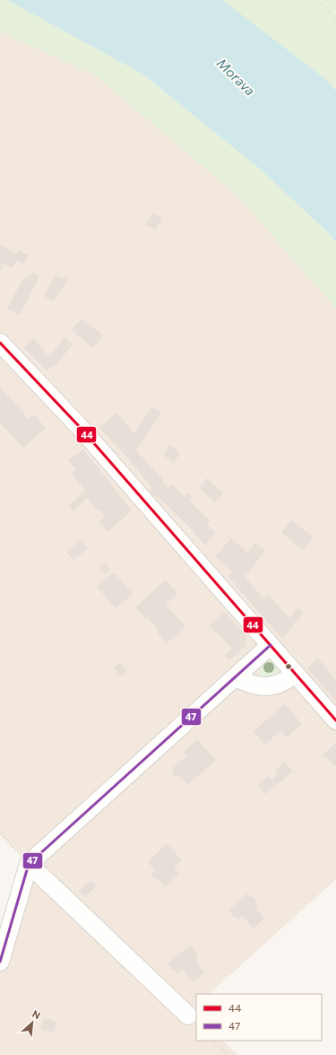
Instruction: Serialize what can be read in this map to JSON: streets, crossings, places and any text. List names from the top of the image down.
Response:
{
  "water": ["Morava"],
  "lines": ["transit line 44", "transit line 47"],
  "legend": ["44", "47"],
  "north": "top right"
}
